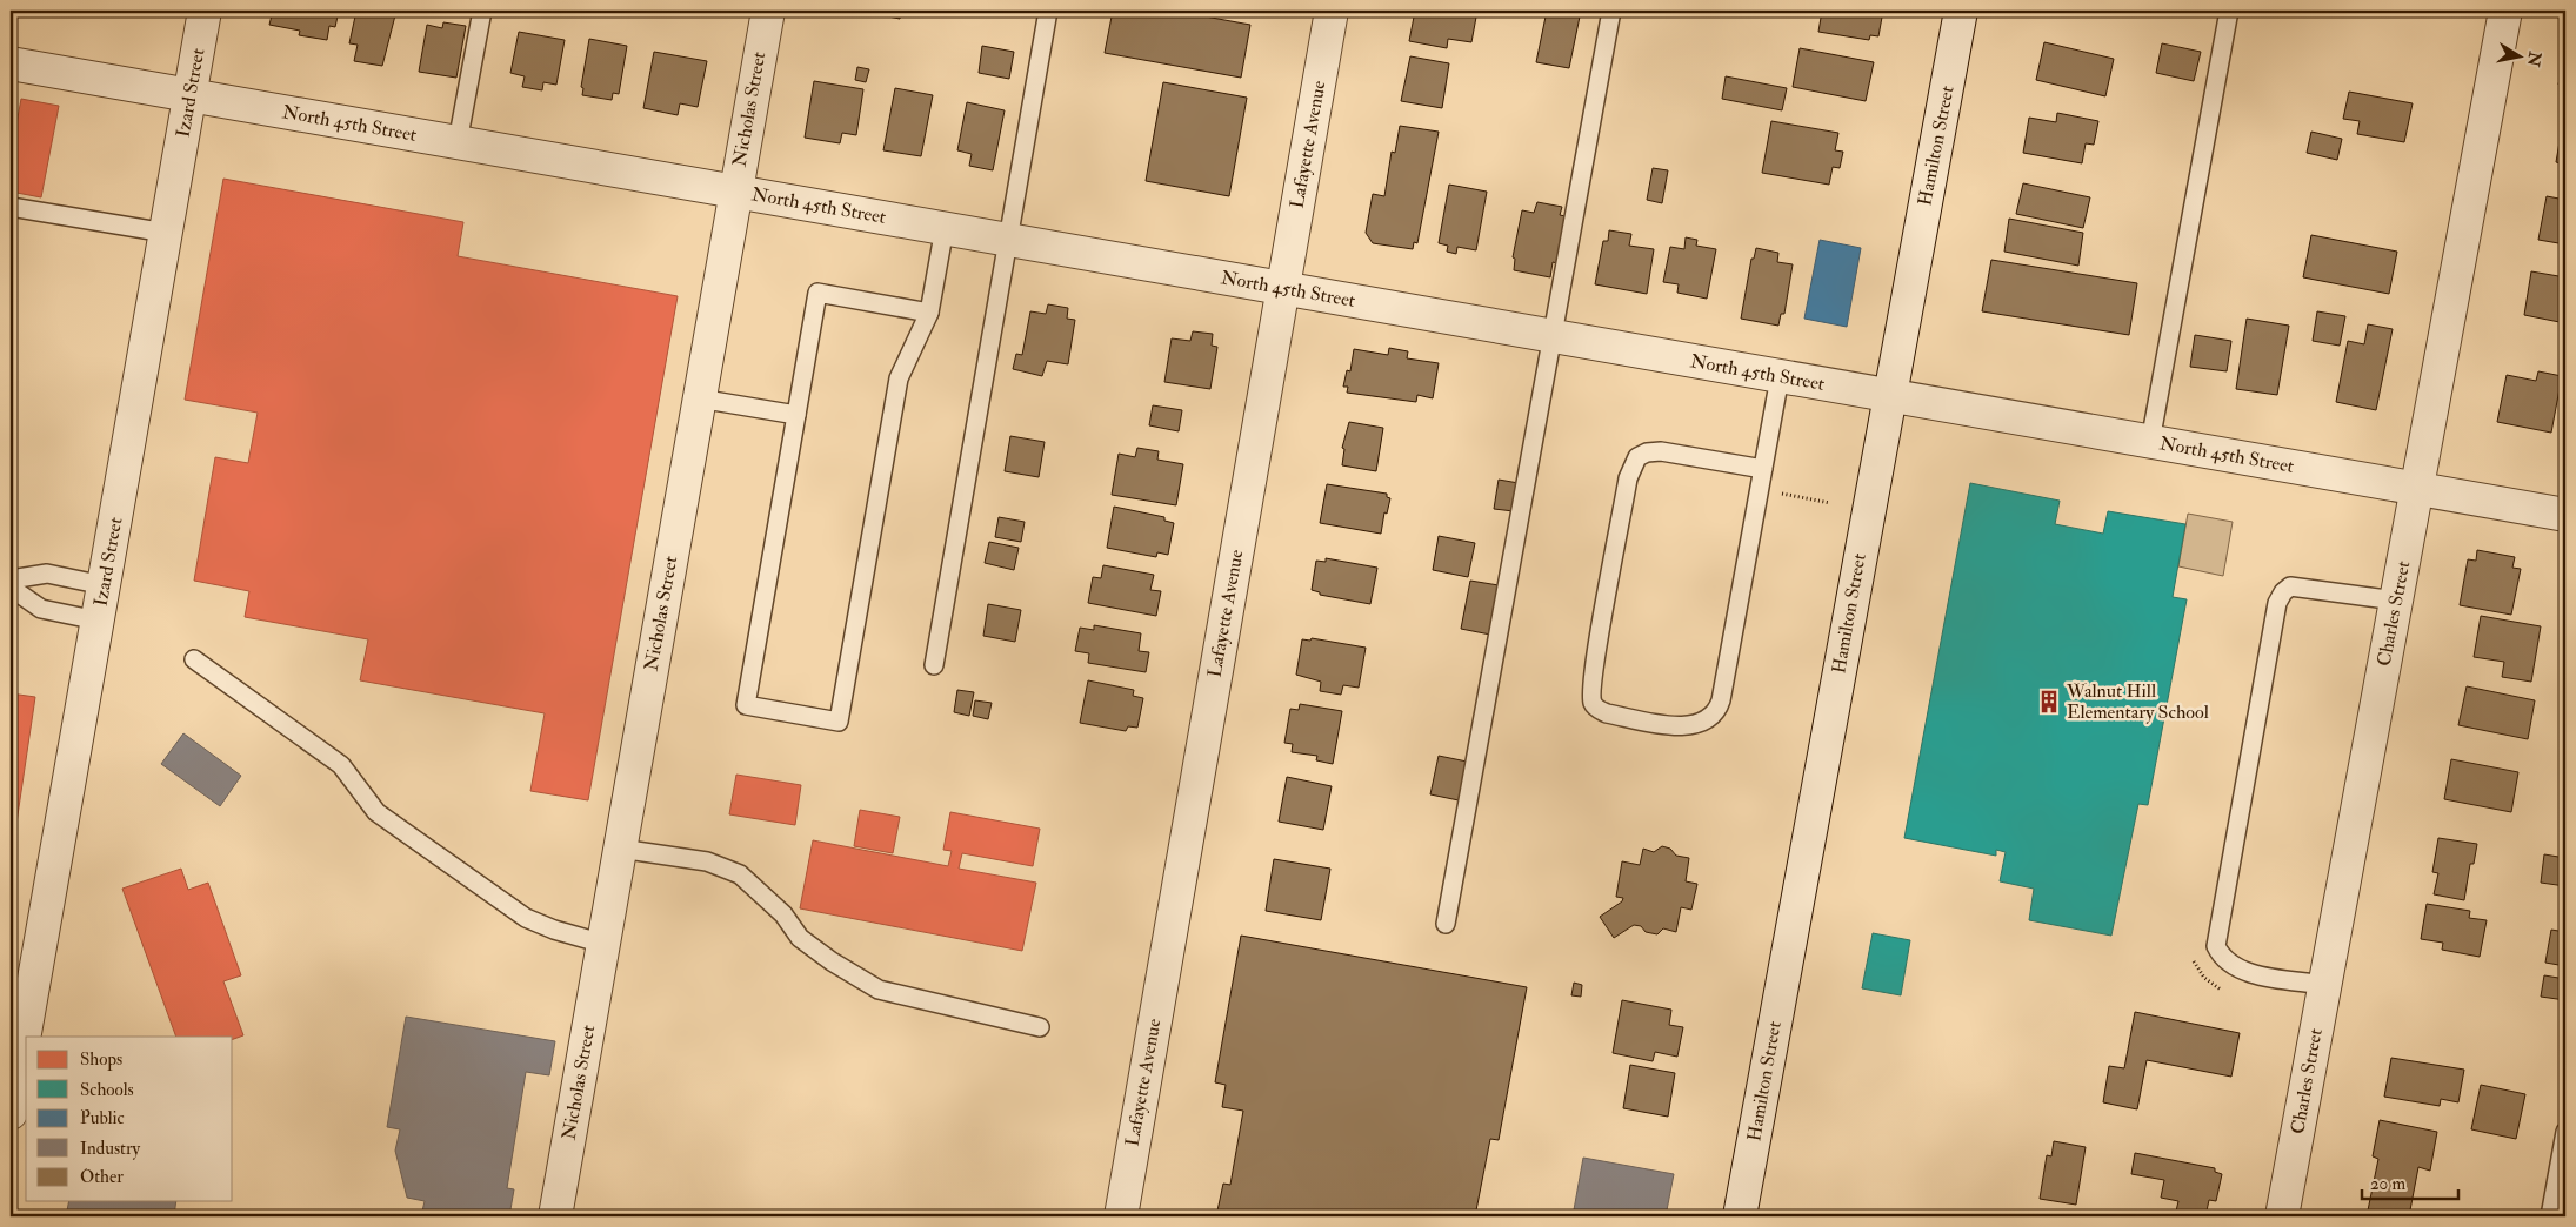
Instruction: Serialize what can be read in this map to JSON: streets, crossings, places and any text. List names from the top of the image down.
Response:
{
  "streets": {
    "street": [
      "Izard Street",
      "Nicholas Street",
      "North 45th Street",
      "Lafayette Avenue",
      "Hamilton Street",
      "Charles Street"
    ]
  },
  "crossings": [
    ["Izard Street", "North 45th Street"],
    ["Nicholas Street", "North 45th Street"],
    ["North 45th Street", "Lafayette Avenue"],
    ["North 45th Street", "Hamilton Street"],
    ["North 45th Street", "Charles Street"]
  ],
  "places": {
    "building": ["Walnut Hill Elementary School"]
  },
  "legend": [
    "Shops",
    "Schools",
    "Public",
    "Industry",
    "Other"
  ],
  "scale_bar": "20 m",
  "north": "right"
}
